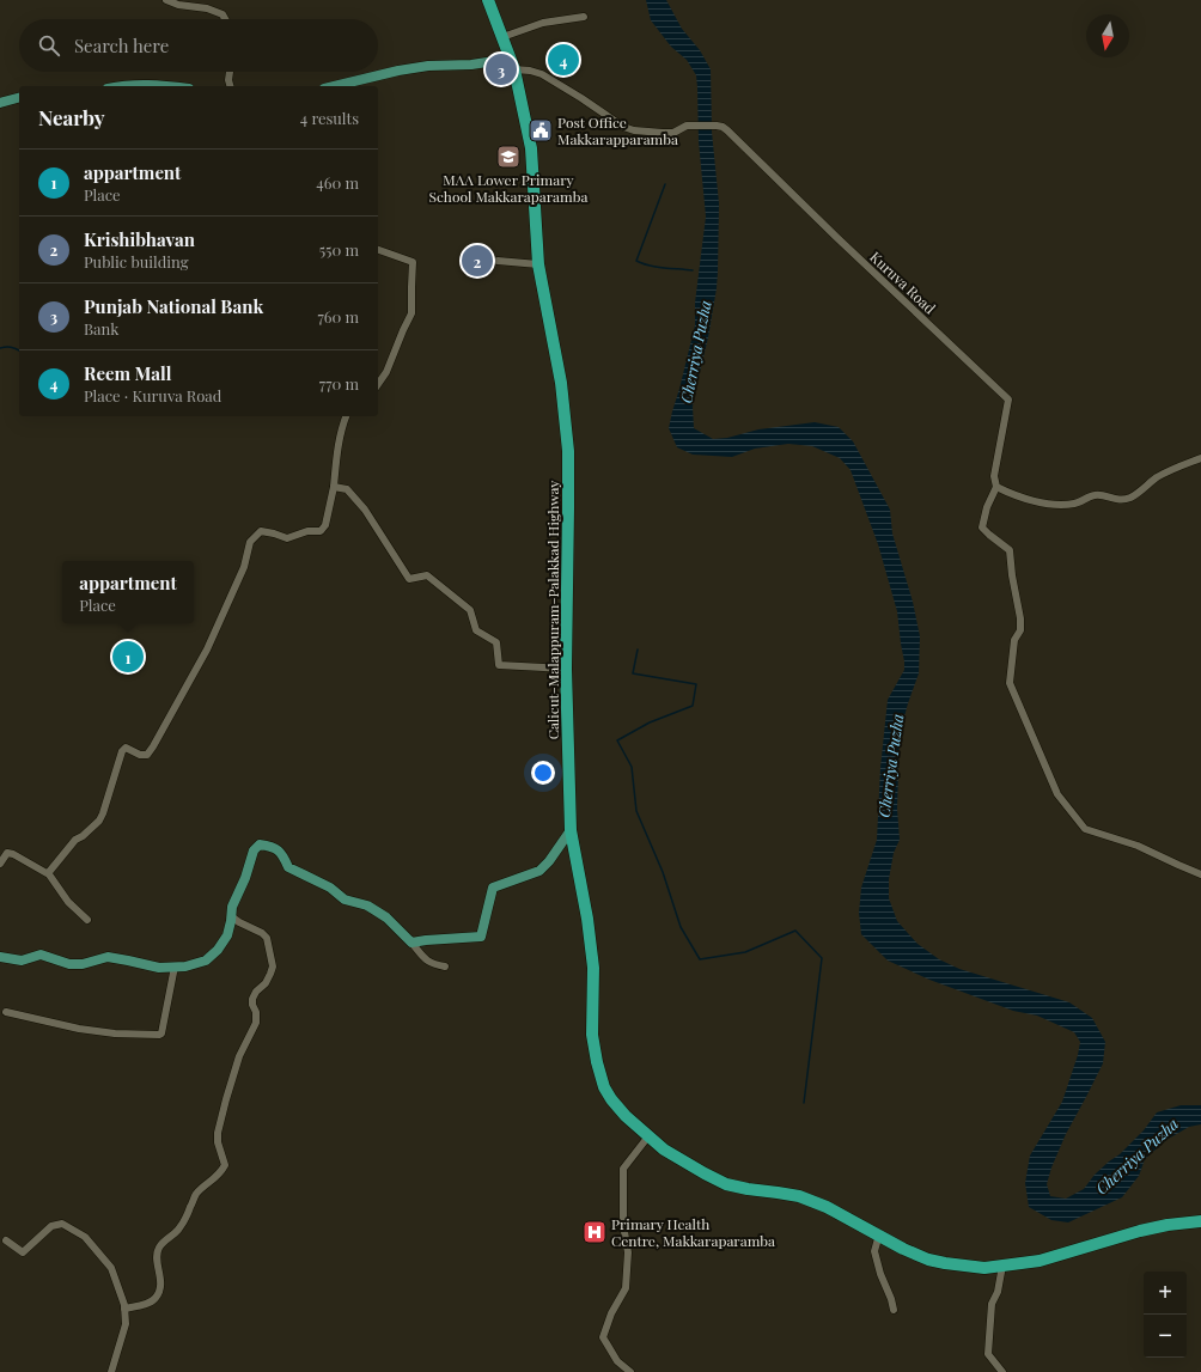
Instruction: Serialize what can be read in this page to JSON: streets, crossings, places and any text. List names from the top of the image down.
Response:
{
  "streets": {
    "highway": ["Calicut-Malappuram-Palakkad Highway"],
    "street": ["Kuruva Road"]
  },
  "crossings": [
    ["Kuruva Road", "Calicut-Malappuram-Palakkad Highway"]
  ],
  "water": ["Cherriya Puzha"],
  "places": {
    "public building": ["Post Office Makkarapparamba"],
    "school or university": ["MAA Lower Primary School Makkaraparamba"],
    "hospital": ["Primary Health Centre, Makkaraparamba"]
  },
  "north": "bottom",
  "page": {
    "search": "Search here",
    "pins": [
      "4",
      "3",
      "2",
      "1"
    ],
    "heading": ["Nearby", "4 results"],
    "list": [
      {
        "mark": "1",
        "name": "appartment",
        "note": "Place",
        "value": "460 m"
      },
      {
        "mark": "2",
        "name": "Krishibhavan",
        "note": "Public building",
        "value": "550 m"
      },
      {
        "mark": "3",
        "name": "Punjab National Bank",
        "note": "Bank",
        "value": "760 m"
      },
      {
        "mark": "4",
        "name": "Reem Mall",
        "note": "Place · Kuruva Road",
        "value": "770 m"
      }
    ],
    "popup": ["appartment", "Place"],
    "map_buttons": ["+", "−"]
  }
}
